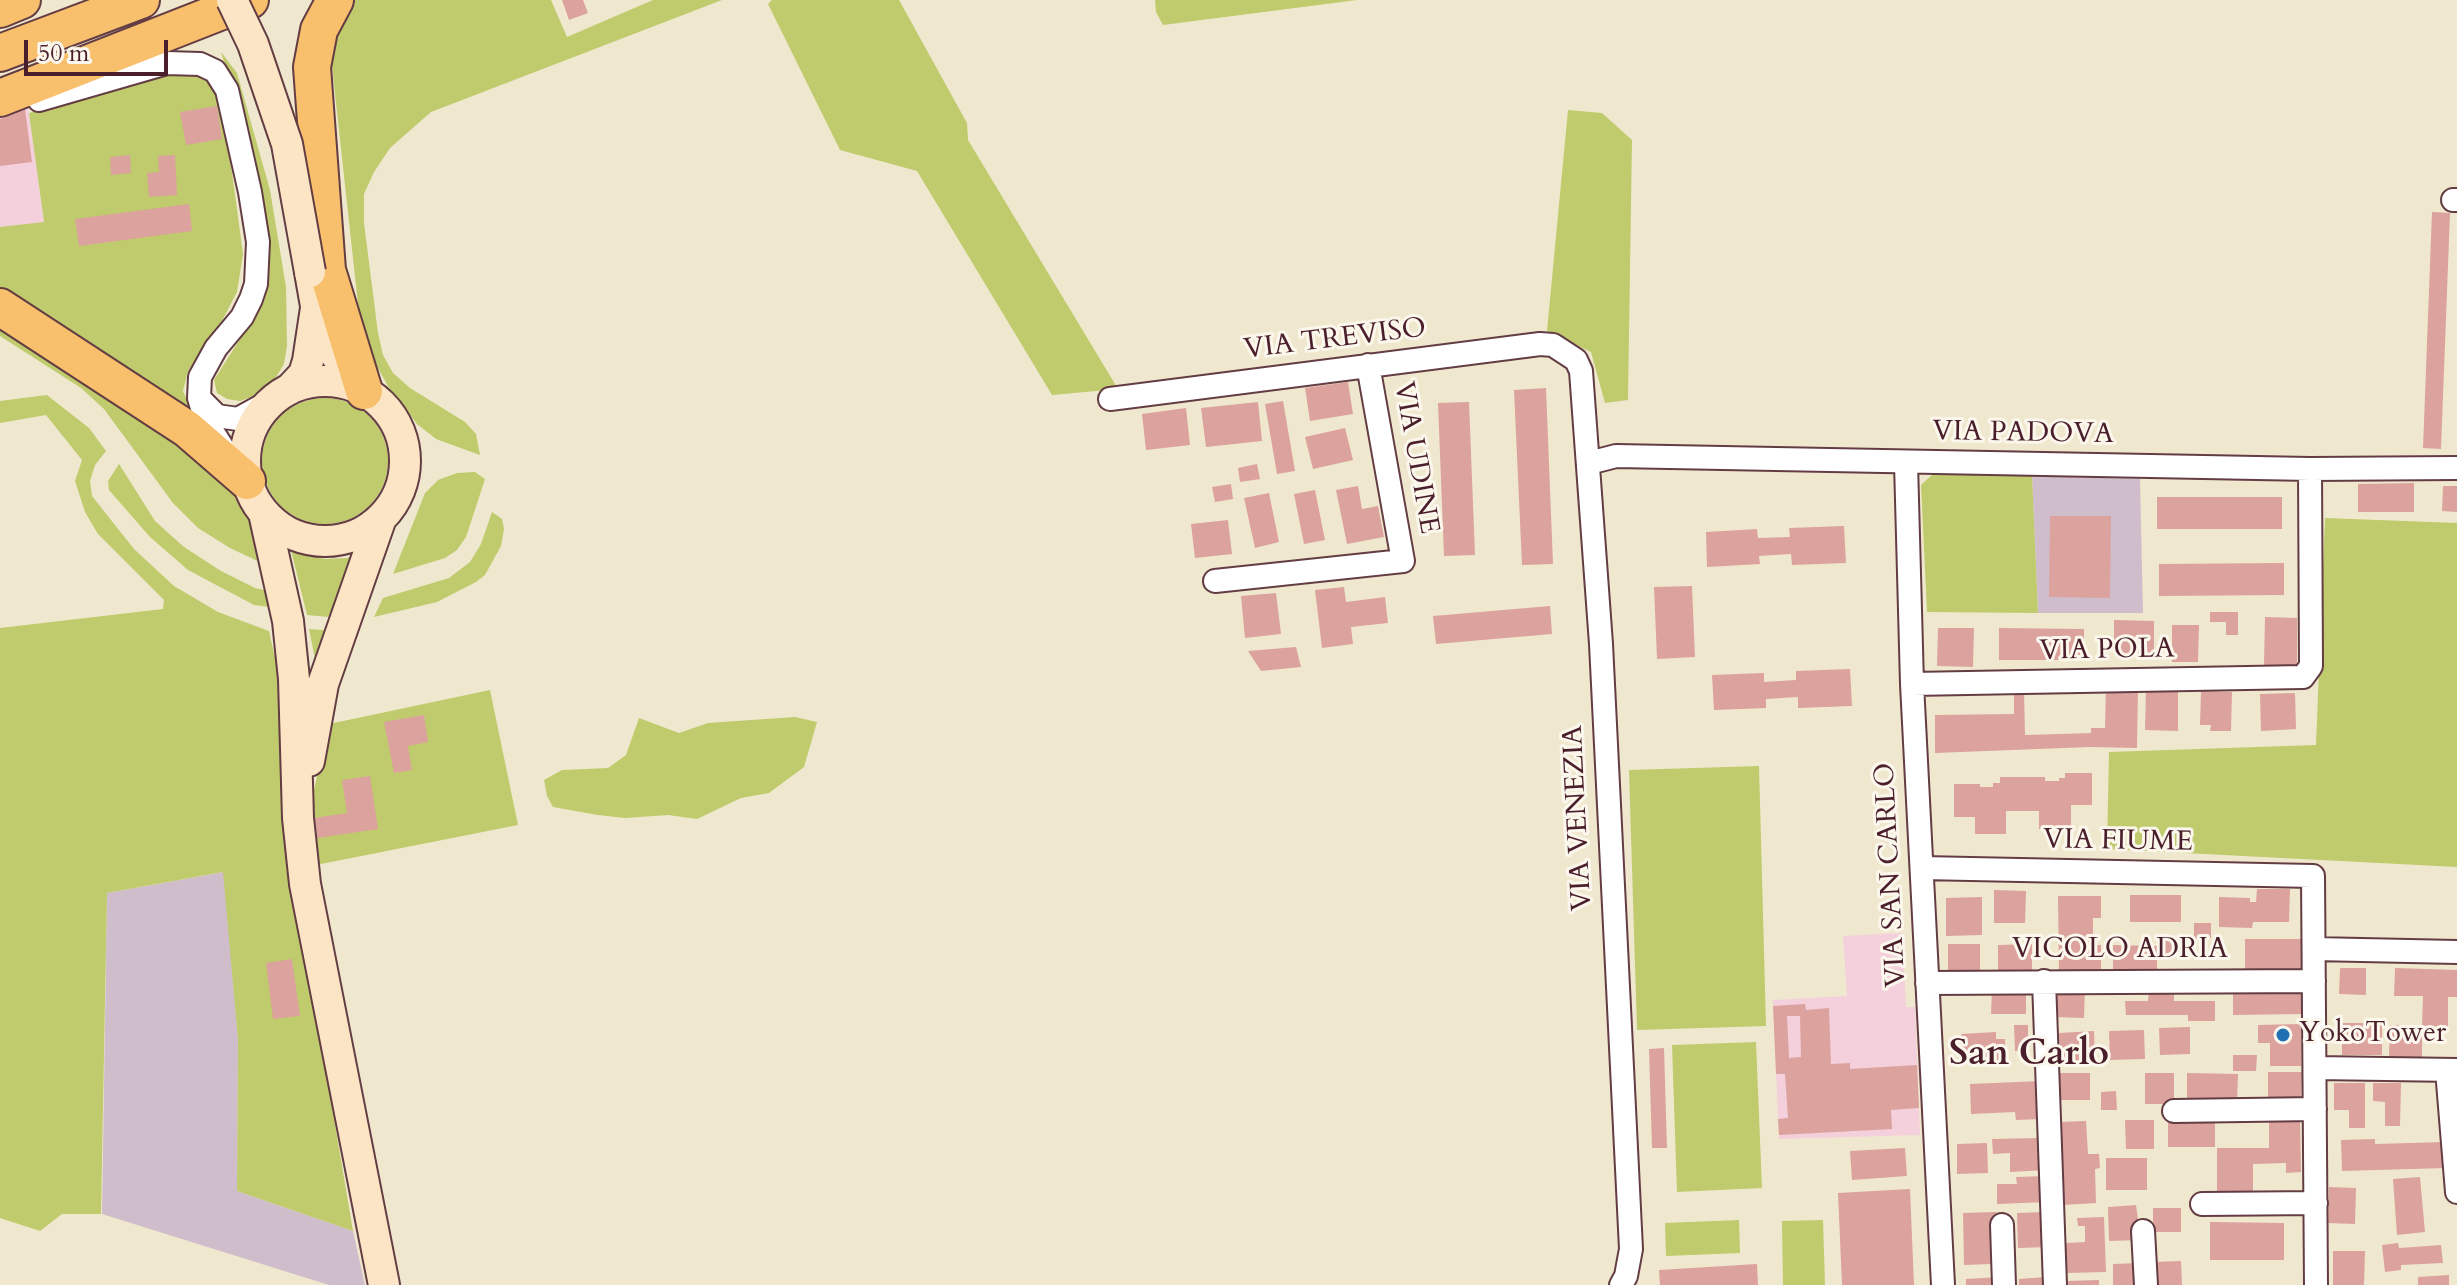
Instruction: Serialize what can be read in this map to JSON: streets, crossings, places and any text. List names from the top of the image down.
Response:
{
  "streets": {
    "street": [
      "VIA TREVISO",
      "VIA PADOVA",
      "VIA UDINE",
      "VIA POLA",
      "VIA VENEZIA",
      "VIA FIUME",
      "VIA SAN CARLO",
      "VICOLO ADRIA"
    ]
  },
  "crossings": [
    ["VIA TREVISO", "VIA UDINE"],
    ["VIA TREVISO", "VIA VENEZIA"],
    ["VIA PADOVA", "VIA POLA"],
    ["VIA PADOVA", "VIA VENEZIA"],
    ["VIA PADOVA", "VIA SAN CARLO"],
    ["VIA POLA", "VIA SAN CARLO"],
    ["VIA FIUME", "VIA SAN CARLO"],
    ["VIA SAN CARLO", "VICOLO ADRIA"]
  ],
  "districts": ["San Carlo"],
  "places": ["YokoTower"],
  "scale_bar": "50 m"
}
